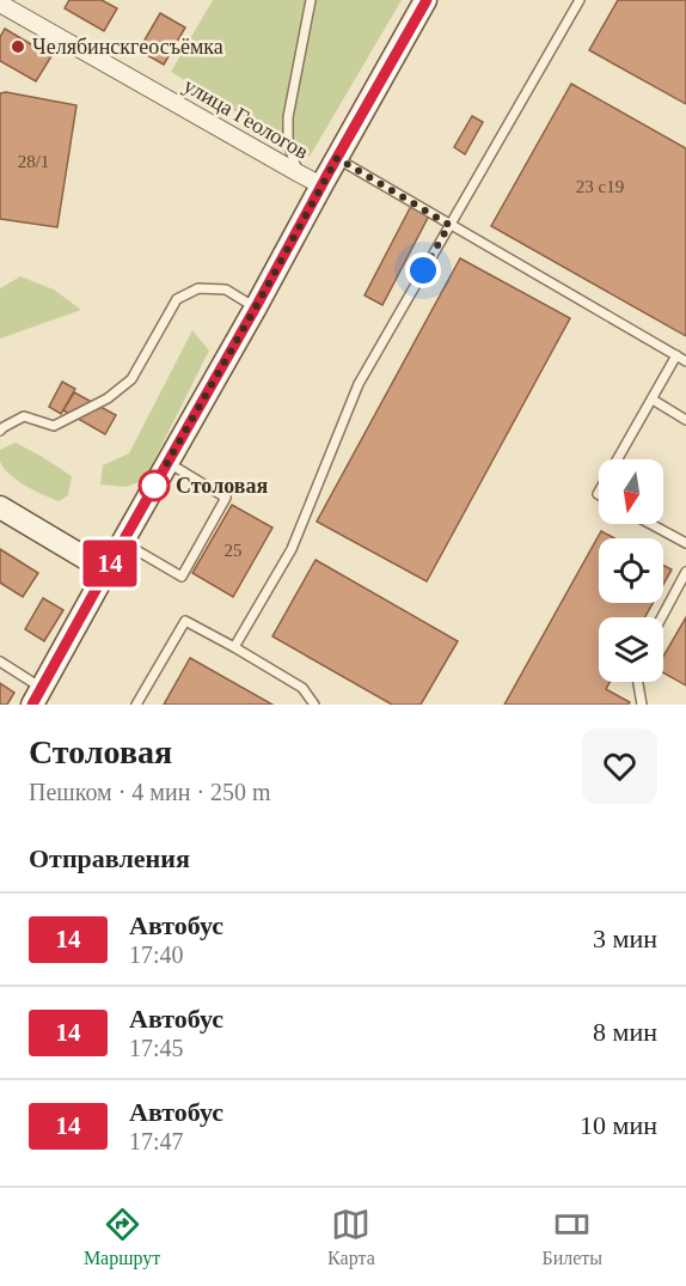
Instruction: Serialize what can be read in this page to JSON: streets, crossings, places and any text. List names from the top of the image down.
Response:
{
  "streets": {
    "street": ["улица Геологов"]
  },
  "places": ["Челябинскгеосъёмка", "Столовая"],
  "lines": ["bus line 14"],
  "house_numbers": ["28/1", "23 с19", "25"],
  "north": "bottom",
  "page": {
    "on_map": "14",
    "heading": [
      ["Столовая", "Пешком · 4 мин · 250 m"],
      "Отправления"
    ],
    "list": [
      {
        "mark": "14",
        "name": "Автобус",
        "note": "17:40",
        "value": "3 мин"
      },
      {
        "mark": "14",
        "name": "Автобус",
        "note": "17:45",
        "value": "8 мин"
      },
      {
        "mark": "14",
        "name": "Автобус",
        "note": "17:47",
        "value": "10 мин"
      }
    ],
    "tabs": ["Маршрут", "Карта", "Билеты"]
  }
}
